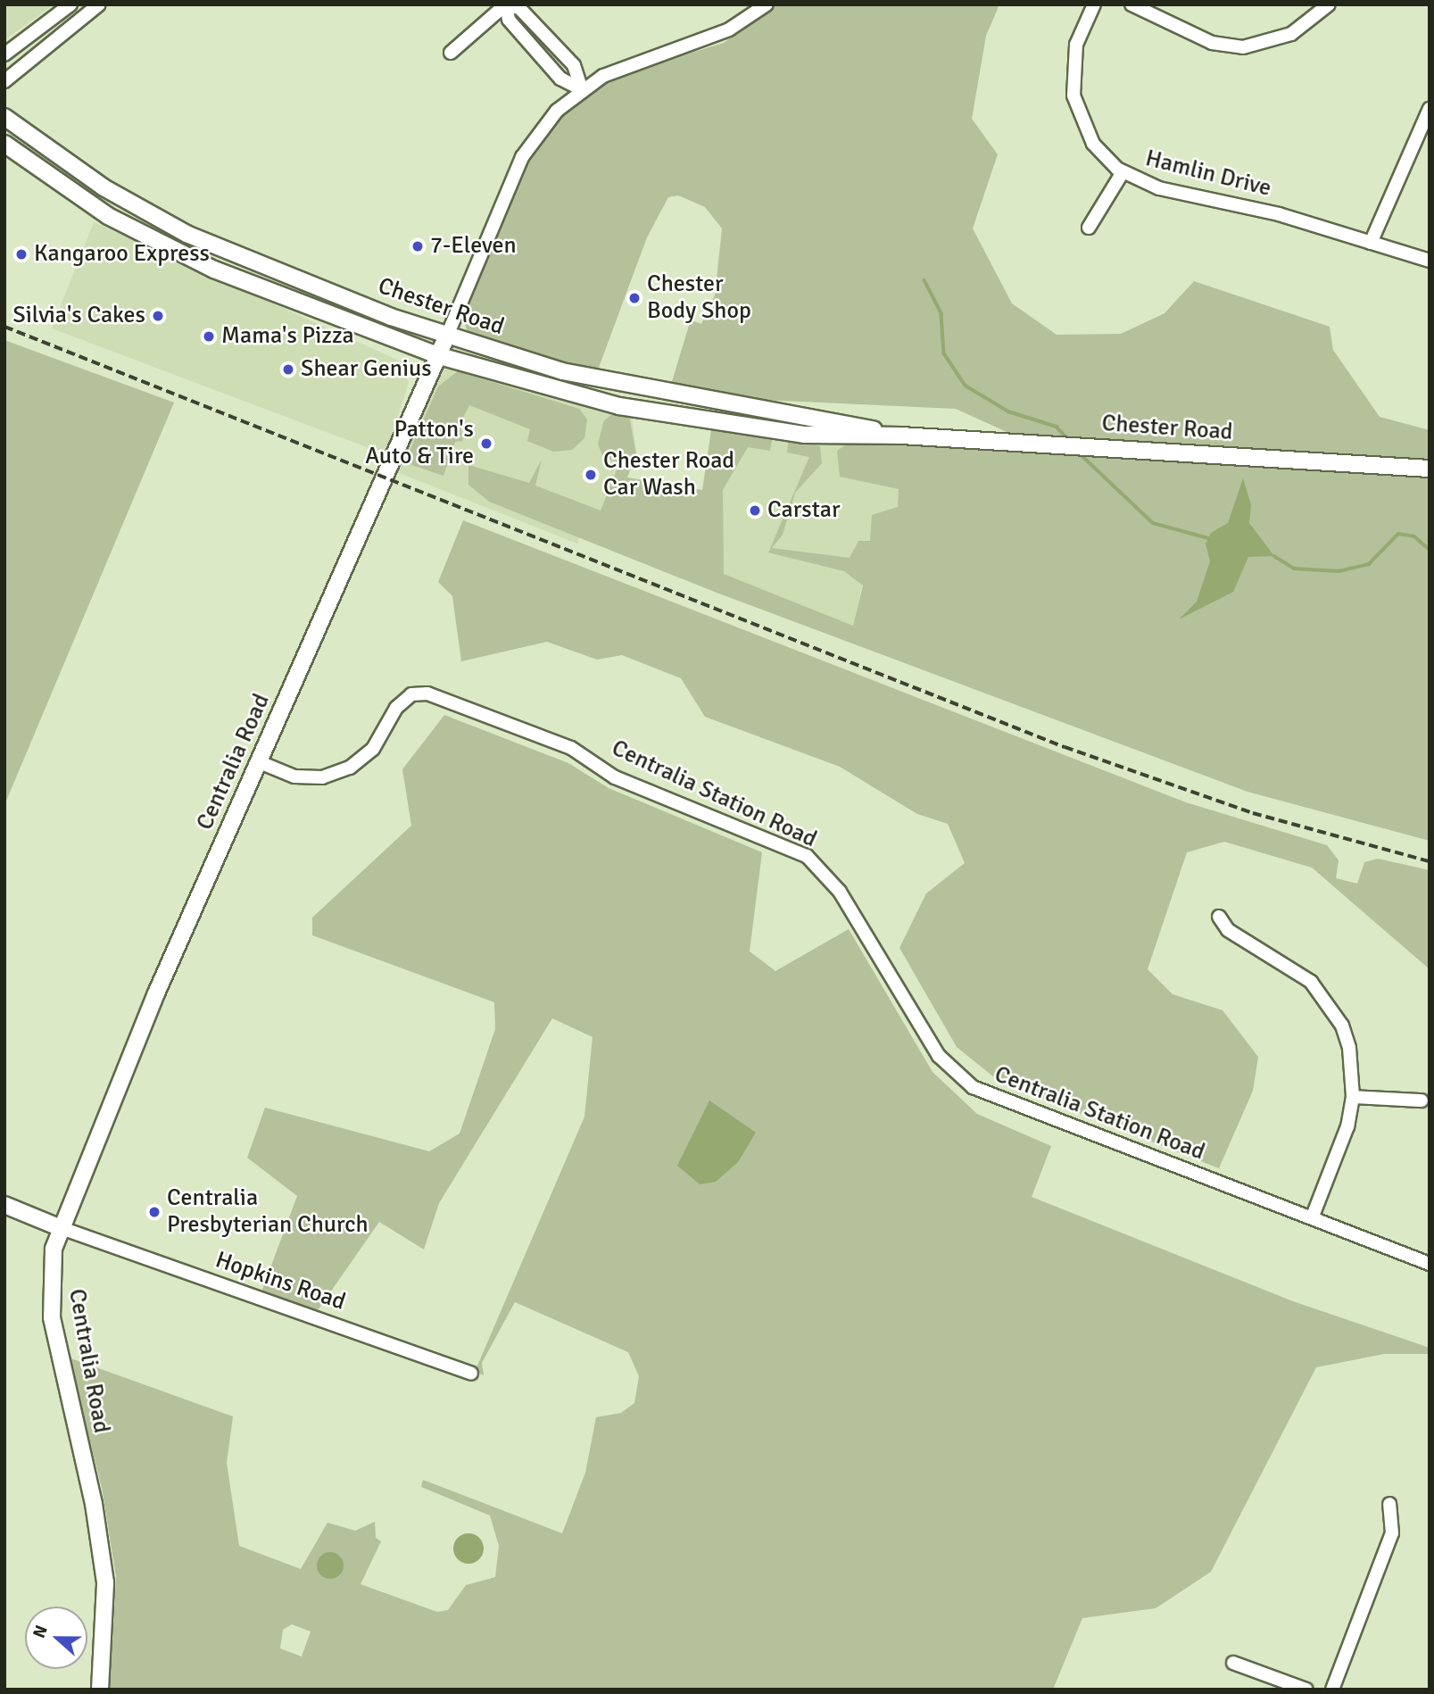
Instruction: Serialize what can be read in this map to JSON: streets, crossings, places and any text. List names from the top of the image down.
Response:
{
  "streets": {
    "main road": ["Chester Road", "Centralia Road", "Hopkins Road"],
    "street": ["Hamlin Drive", "Centralia Station Road"]
  },
  "crossings": [
    ["Chester Road", "Centralia Road"],
    ["Centralia Road", "Centralia Station Road"],
    ["Centralia Road", "Hopkins Road"]
  ],
  "places": [
    "7-Eleven",
    "Kangaroo Express",
    "Chester Body Shop",
    "Silvia's Cakes",
    "Mama's Pizza",
    "Shear Genius",
    "Patton's Auto & Tire",
    "Chester Road Car Wash",
    "Carstar",
    "Centralia Presbyterian Church"
  ],
  "north": "left"
}
